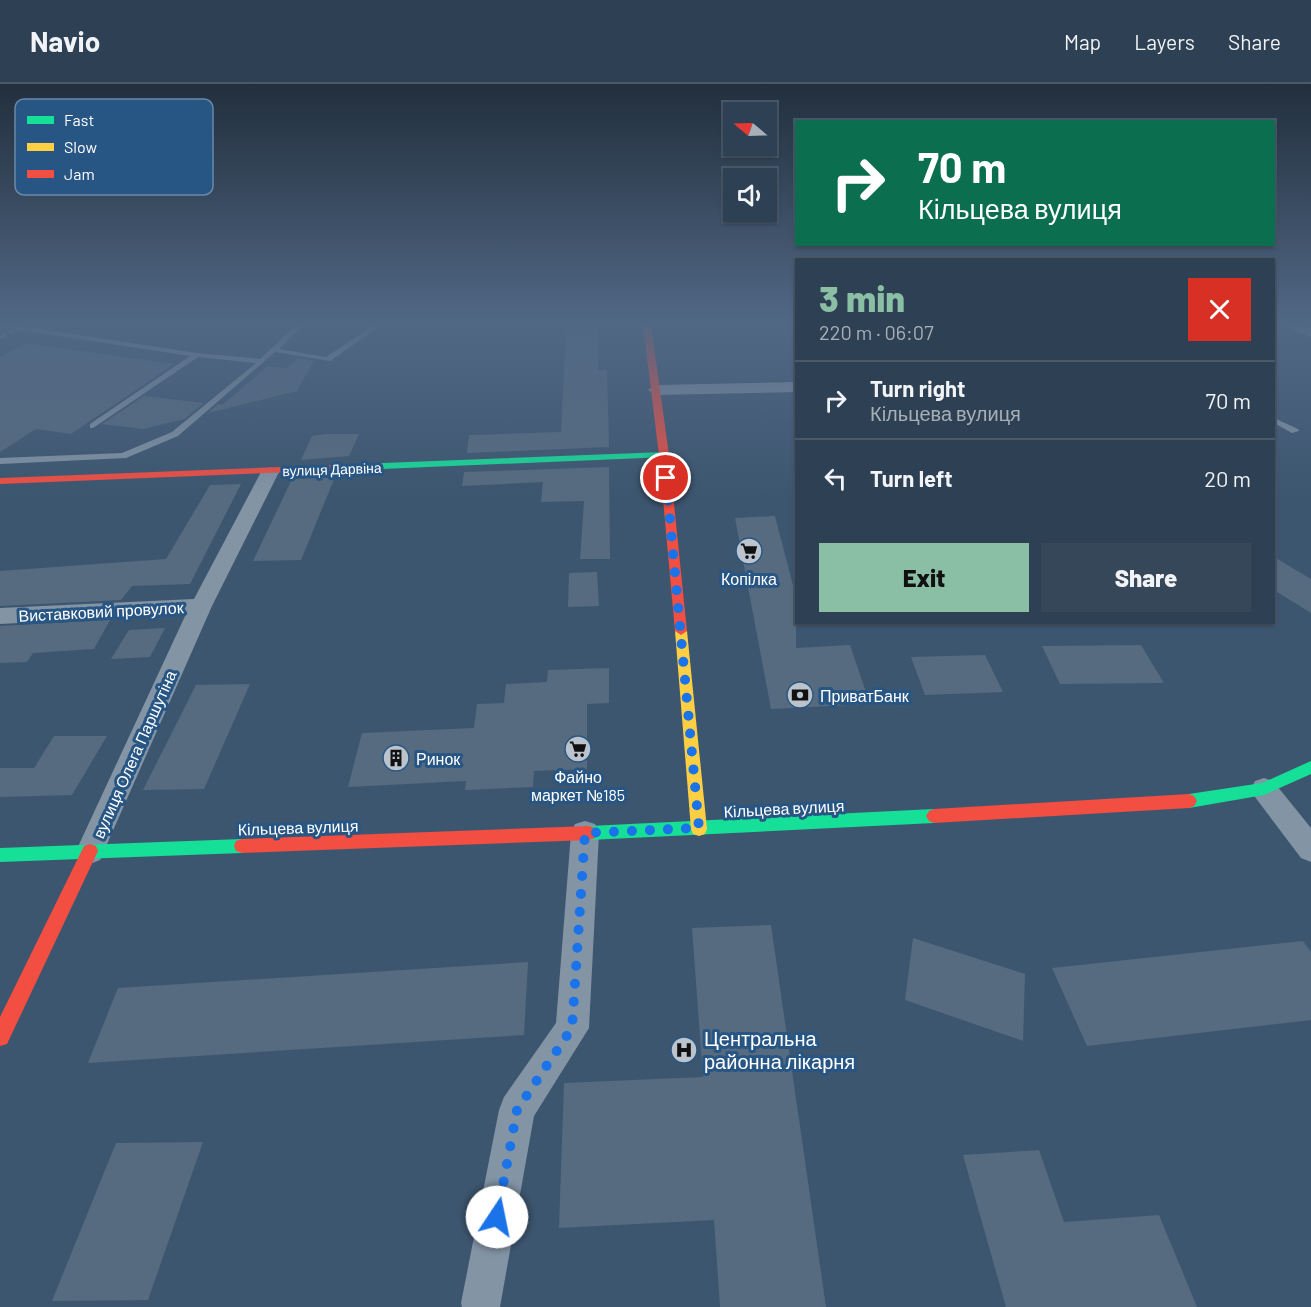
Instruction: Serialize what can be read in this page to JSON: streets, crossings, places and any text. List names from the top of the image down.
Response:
{
  "streets": {
    "street": [
      "вулиця Дарвіна",
      "Виставковий провулок",
      "вулиця Олега Паршутіна",
      "Кільцева вулиця"
    ]
  },
  "crossings": [
    ["вулиця Дарвіна", "вулиця Олега Паршутіна"],
    ["Виставковий провулок", "вулиця Олега Паршутіна"],
    ["вулиця Олега Паршутіна", "Кільцева вулиця"]
  ],
  "places": {
    "supermarket": ["Копілка", "Файно маркет №185"],
    "bank": ["ПриватБанк"],
    "building": ["Ринок"],
    "hospital": ["Центральна районна лікарня"]
  },
  "legend": ["Fast", "Slow", "Jam"],
  "north": "left",
  "page": {
    "header": "Navio",
    "nav": ["Map", "Layers", "Share"],
    "turn": ["70 m", "Кільцева вулиця"],
    "heading": ["3 min", "220 m · 06:07"],
    "list": [
      {
        "name": "Turn right",
        "note": "Кільцева вулиця",
        "value": "70 m"
      },
      {
        "name": "Turn left",
        "value": "20 m"
      }
    ],
    "buttons": ["Exit", "Share"]
  }
}
